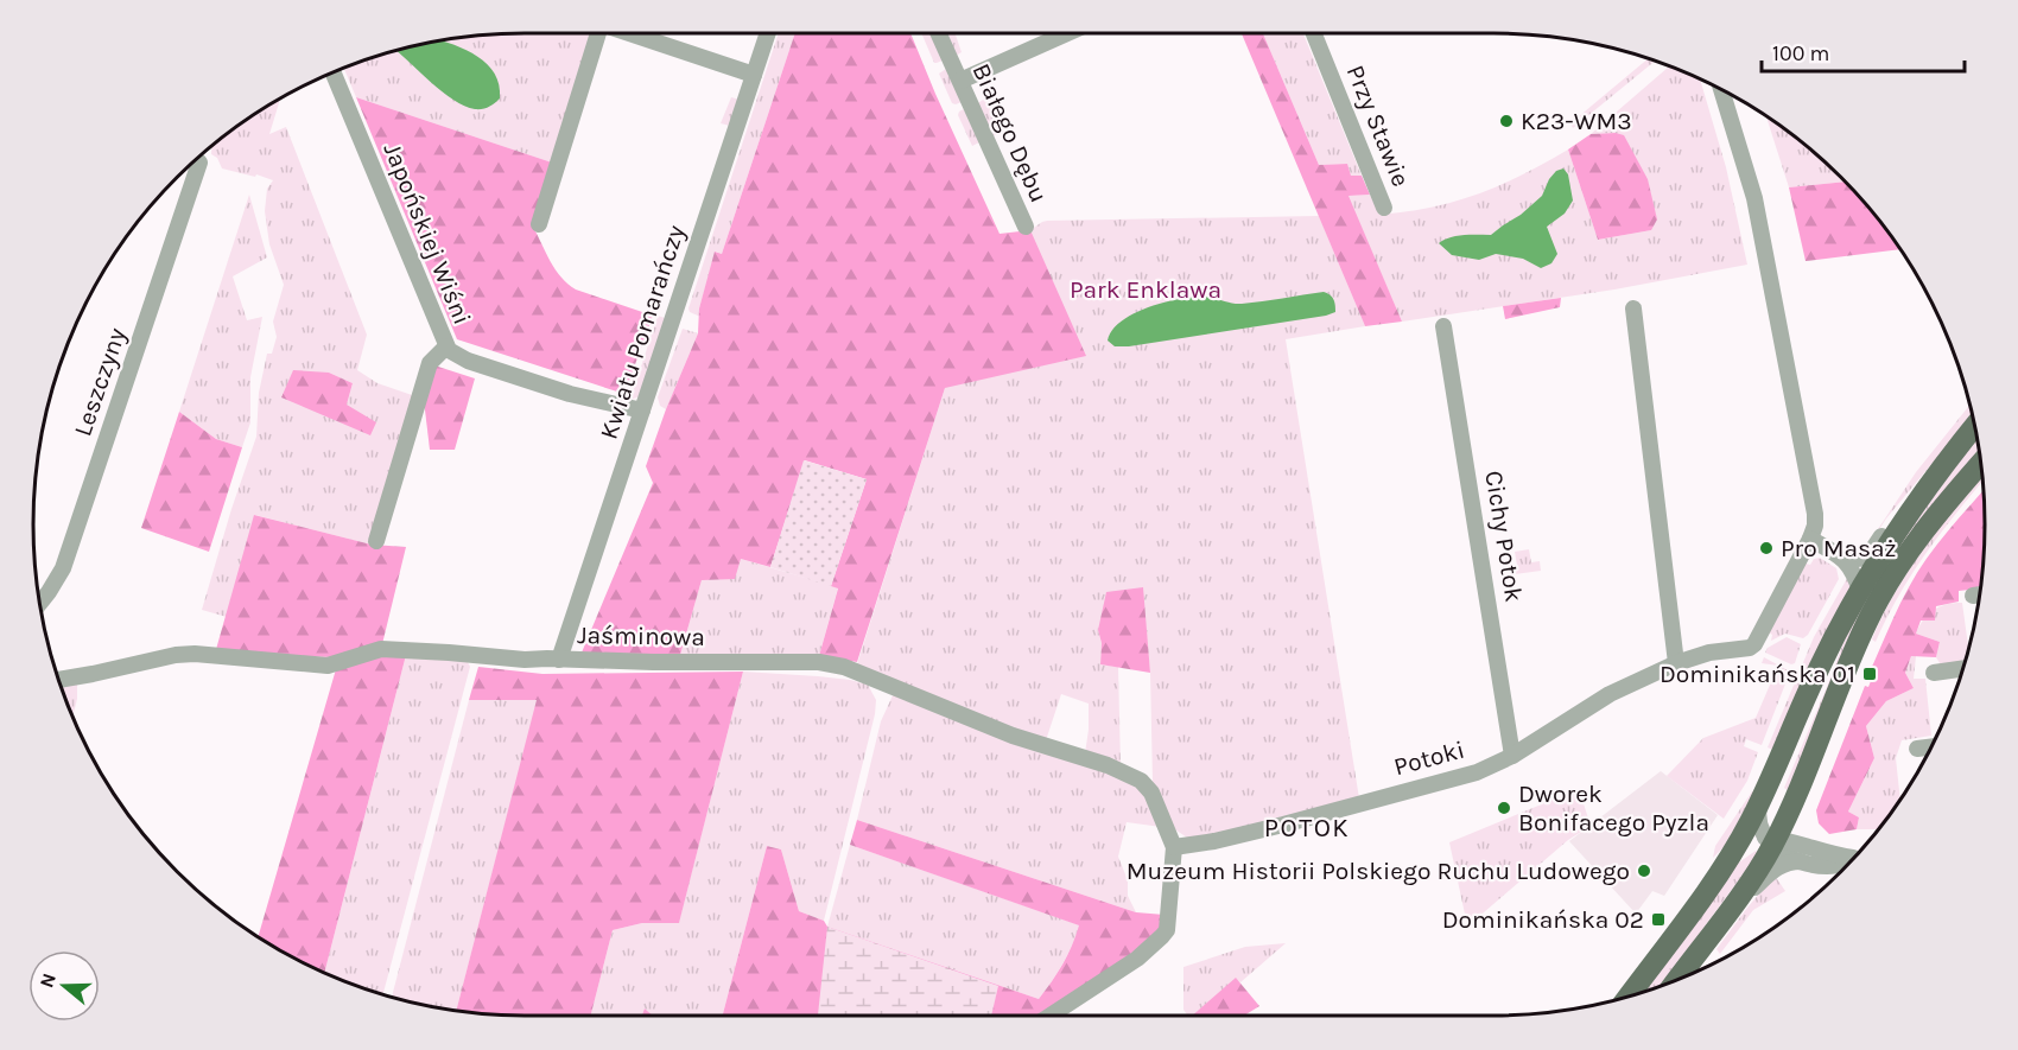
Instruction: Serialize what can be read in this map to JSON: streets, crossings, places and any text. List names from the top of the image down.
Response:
{
  "streets": {
    "street": [
      "Przy Stawie",
      "Białego Dębu",
      "Japońskiej Wiśni",
      "Kwiatu Pomarańczy",
      "Leszczyny",
      "Cichy Potok",
      "Jaśminowa",
      "Potoki"
    ]
  },
  "crossings": [
    ["Japońskiej Wiśni", "Kwiatu Pomarańczy"],
    ["Kwiatu Pomarańczy", "Jaśminowa"],
    ["Cichy Potok", "Potoki"],
    ["Jaśminowa", "Potoki"]
  ],
  "districts": ["POTOK"],
  "parks": ["Park Enklawa"],
  "places": {
    "other": [
      "K23-WM3",
      "Pro Masaż",
      "Dworek Bonifacego Pyzla",
      "Muzeum Historii Polskiego Ruchu Ludowego"
    ],
    "transit": ["Dominikańska 01", "Dominikańska 02"]
  },
  "scale_bar": "100 m",
  "north": "left"
}
